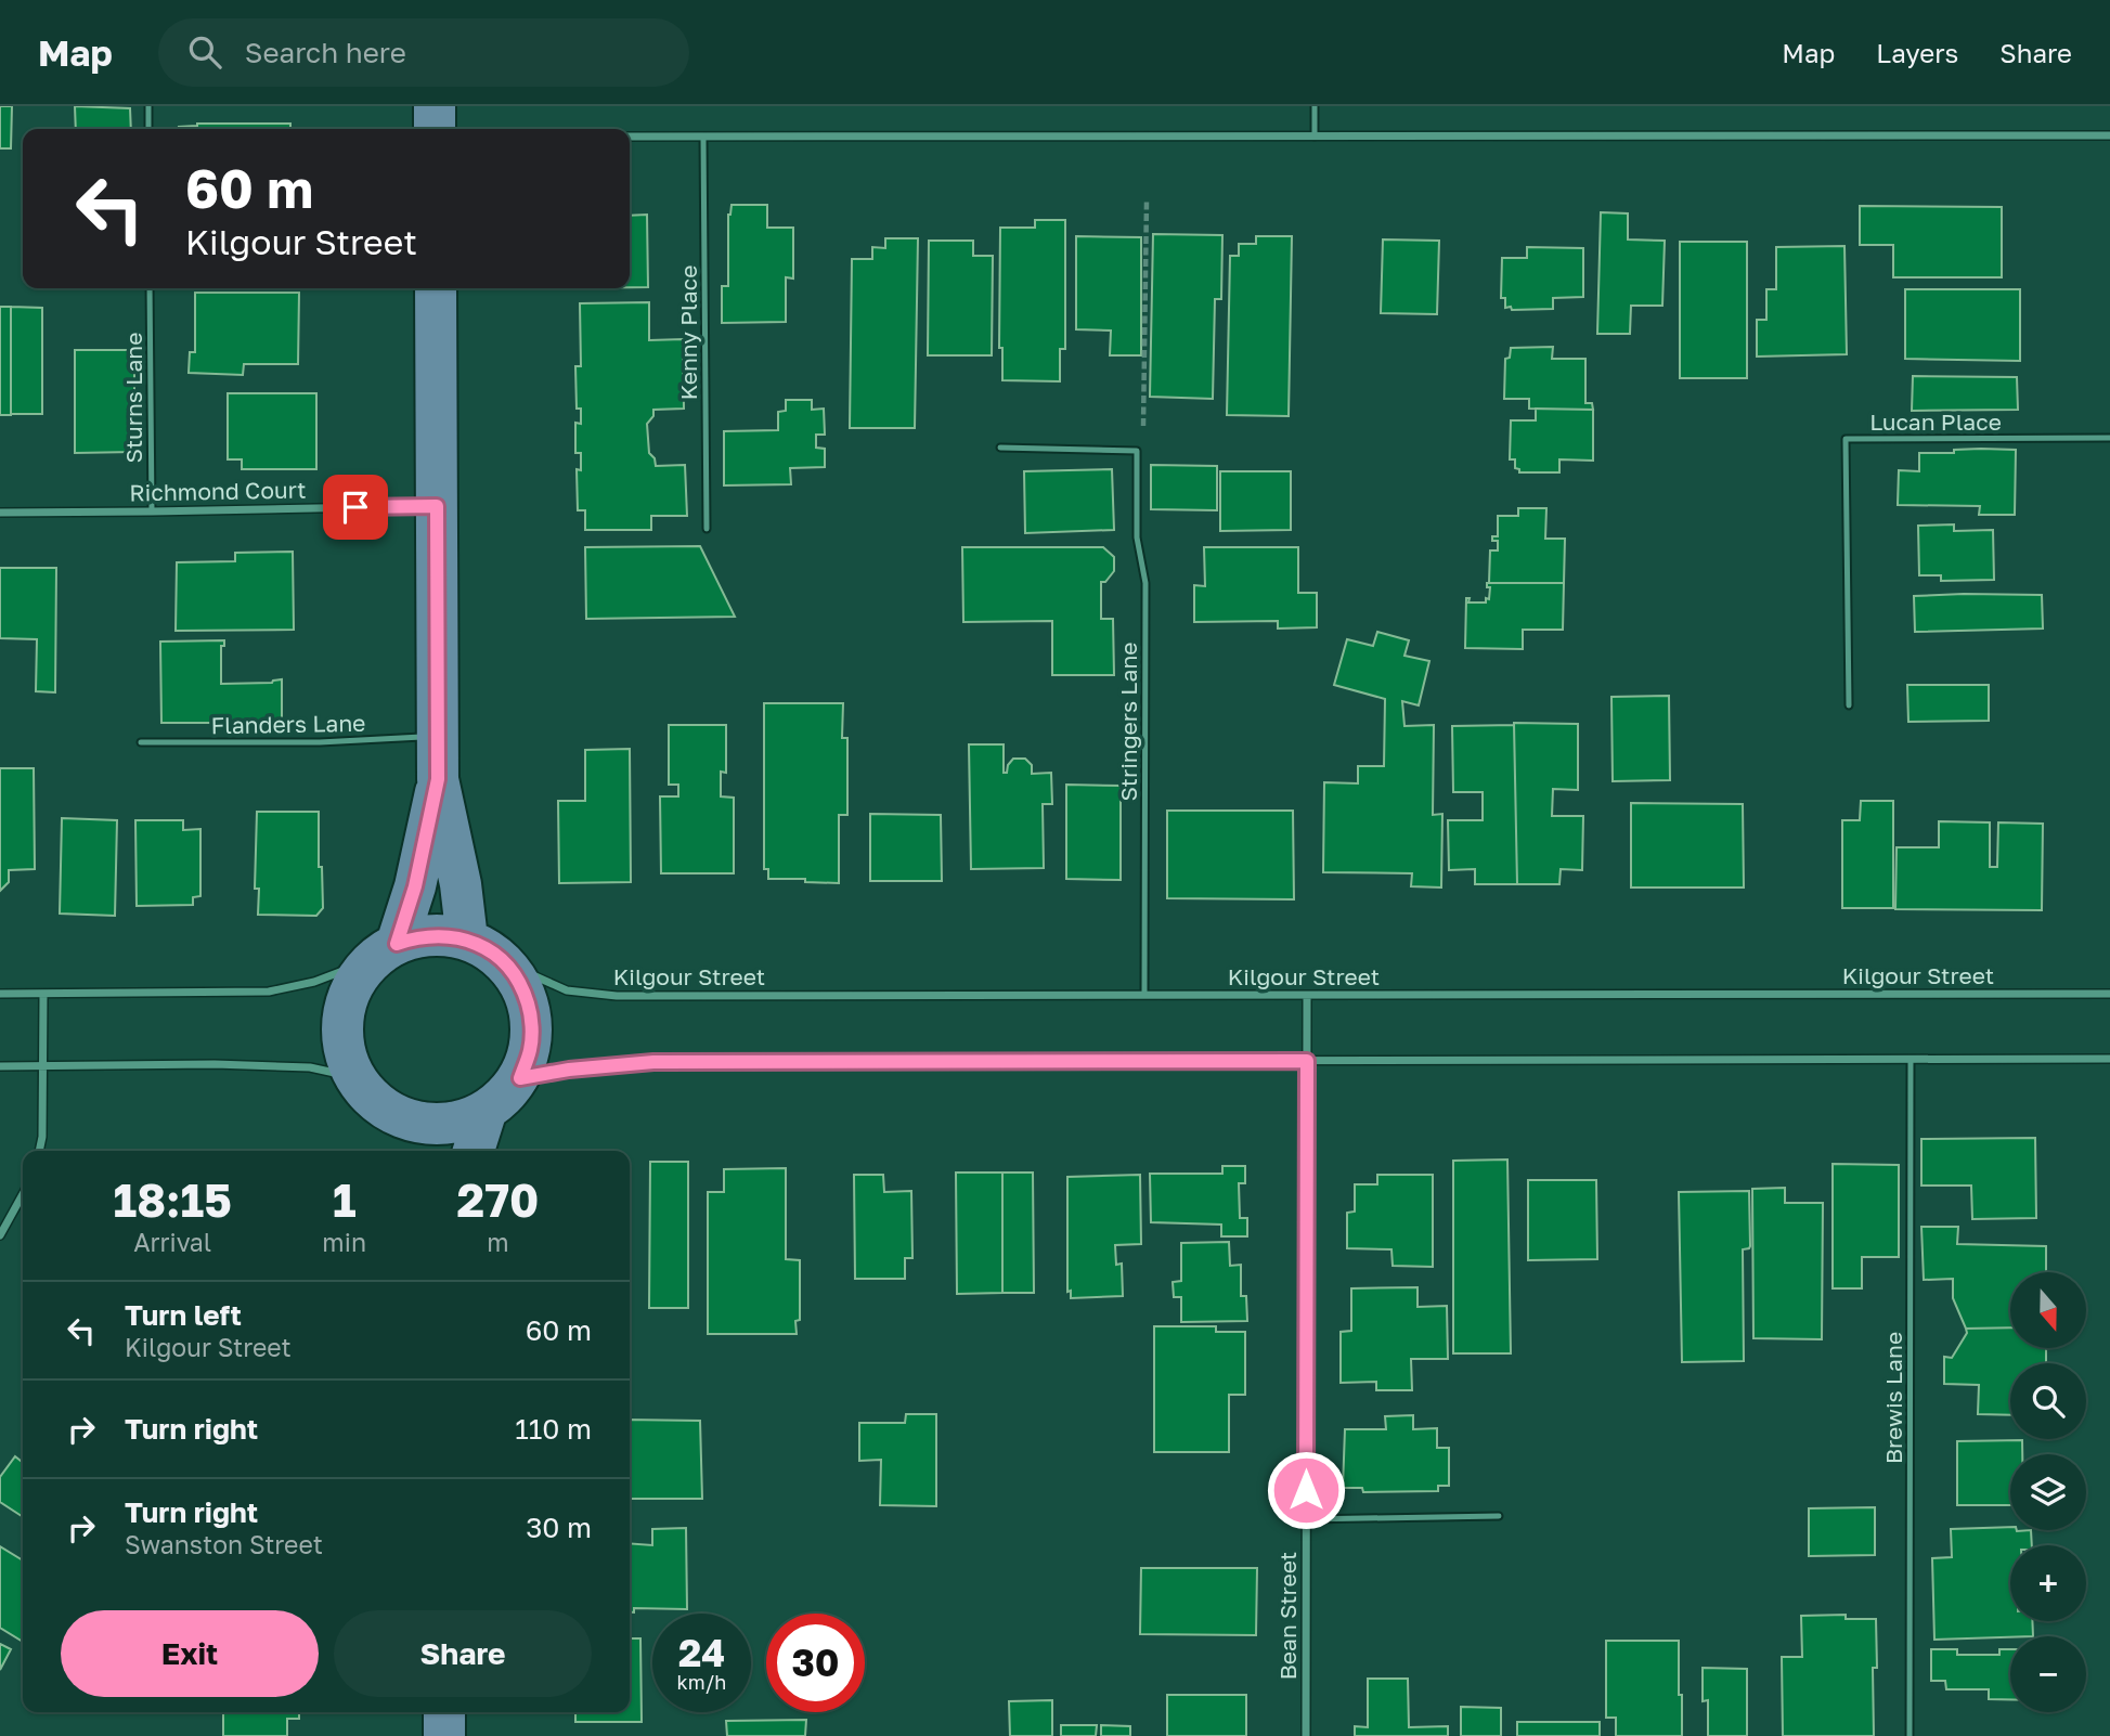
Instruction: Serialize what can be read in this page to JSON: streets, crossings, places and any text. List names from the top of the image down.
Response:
{
  "streets": {
    "street": ["Richmond Court", "Kilgour Street", "Bean Street"],
    "lane": [
      "Kenny Place",
      "Sturns Lane",
      "Lucan Place",
      "Stringers Lane",
      "Flanders Lane",
      "Brewis Lane"
    ]
  },
  "crossings": [
    ["Sturns Lane", "Richmond Court"],
    ["Stringers Lane", "Kilgour Street"],
    ["Kilgour Street", "Bean Street"]
  ],
  "north": "bottom",
  "page": {
    "header": "Map",
    "search": "Search here",
    "nav": ["Map", "Layers", "Share"],
    "turn": ["60 m", "Kilgour Street"],
    "eta": [
      "18:15",
      "Arrival",
      "1",
      "min",
      "270",
      "m"
    ],
    "map_buttons": ["+", "−"],
    "list": [
      {
        "name": "Turn left",
        "note": "Kilgour Street",
        "value": "60 m"
      },
      {
        "name": "Turn right",
        "value": "110 m"
      },
      {
        "name": "Turn right",
        "note": "Swanston Street",
        "value": "30 m"
      }
    ],
    "buttons": ["Exit", "Share"],
    "speed": "24 km/h",
    "limit": "30"
  }
}
